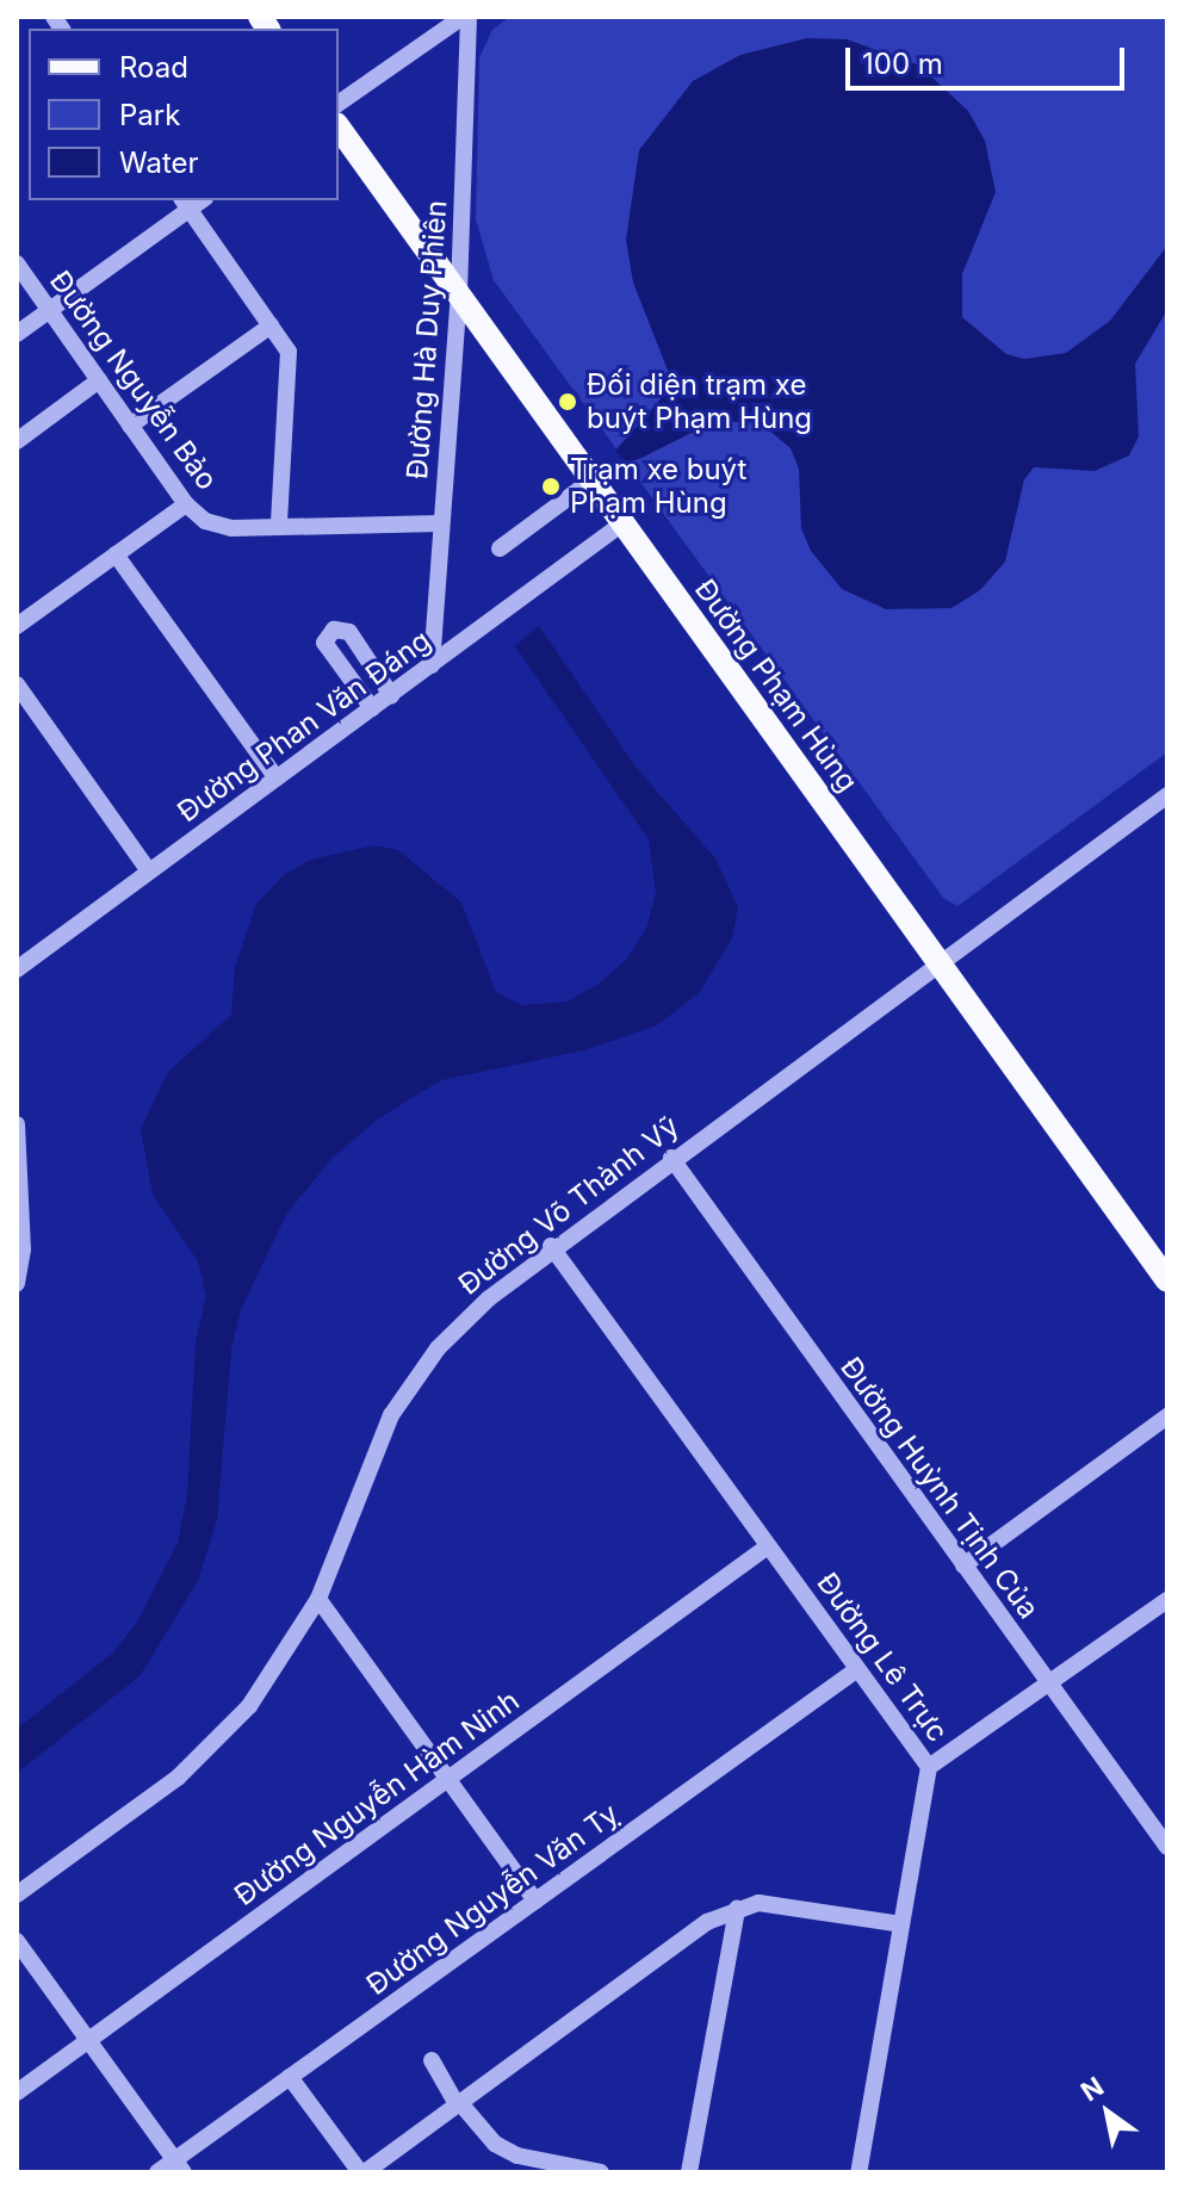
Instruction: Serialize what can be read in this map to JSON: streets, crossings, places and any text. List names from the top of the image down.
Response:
{
  "streets": {
    "main road": ["Đường Phạm Hùng"],
    "street": [
      "Đường Hà Duy Phiên",
      "Đường Nguyễn Bảo",
      "Đường Phan Văn Đáng",
      "Đường Võ Thành Vỹ",
      "Đường Huỳnh Tịnh Của",
      "Đường Lê Trực",
      "Đường Nguyễn Hàm Ninh",
      "Đường Nguyễn Văn Tỵ"
    ]
  },
  "crossings": [
    ["Đường Hà Duy Phiên", "Đường Nguyễn Bảo"],
    ["Đường Hà Duy Phiên", "Đường Phạm Hùng"],
    ["Đường Hà Duy Phiên", "Đường Phan Văn Đáng"],
    ["Đường Phạm Hùng", "Đường Phan Văn Đáng"],
    ["Đường Phạm Hùng", "Đường Võ Thành Vỹ"],
    ["Đường Võ Thành Vỹ", "Đường Huỳnh Tịnh Của"],
    ["Đường Võ Thành Vỹ", "Đường Lê Trực"],
    ["Đường Lê Trực", "Đường Nguyễn Hàm Ninh"],
    ["Đường Lê Trực", "Đường Nguyễn Văn Tỵ"]
  ],
  "places": ["Đối diện trạm xe buýt Phạm Hùng", "Trạm xe buýt Phạm Hùng"],
  "legend": ["Road", "Park", "Water"],
  "scale_bar": "100 m",
  "north": "top left"
}
